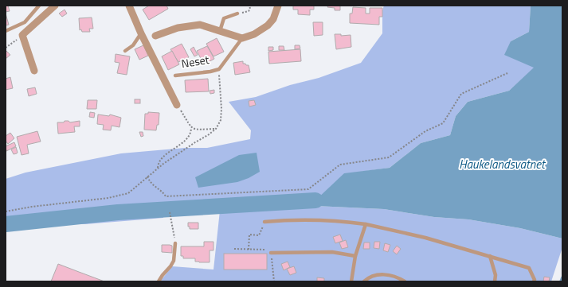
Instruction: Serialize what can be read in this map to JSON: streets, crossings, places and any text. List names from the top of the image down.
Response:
{
  "streets": {
    "lane": ["Neset"]
  },
  "water": ["Haukelandsvatnet"]
}
